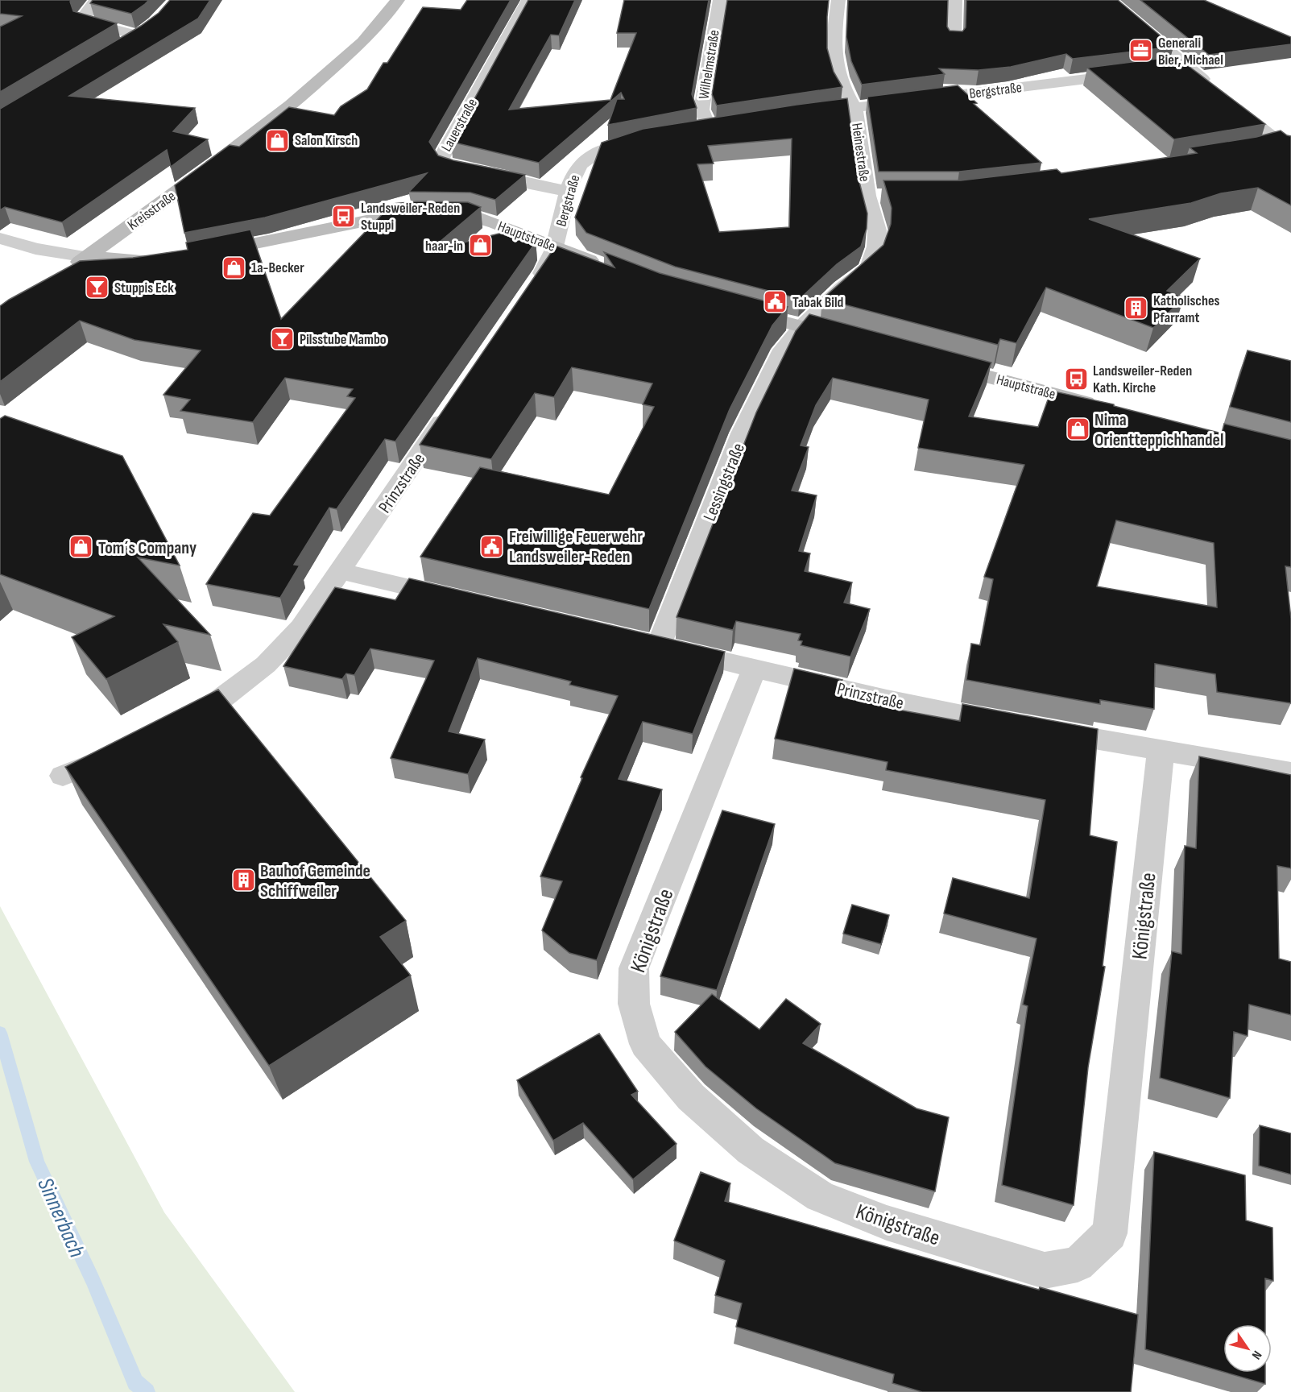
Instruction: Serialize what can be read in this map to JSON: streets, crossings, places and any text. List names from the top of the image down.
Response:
{
  "streets": {
    "main road": ["Kreisstraße", "Hauptstraße"],
    "street": [
      "Wilhelmstraße",
      "Bergstraße",
      "Lauerstraße",
      "Heinestraße",
      "Lessingstraße",
      "Prinzstraße",
      "Königstraße"
    ]
  },
  "crossings": [
    ["Bergstraße", "Lauerstraße"],
    ["Bergstraße", "Heinestraße"],
    ["Bergstraße", "Hauptstraße"],
    ["Heinestraße", "Lessingstraße"],
    ["Lessingstraße", "Prinzstraße"],
    ["Prinzstraße", "Königstraße"]
  ],
  "water": ["Sinnerbach"],
  "places": {
    "office": ["Generali Bier, Michael"],
    "shop": [
      "Salon Kirsch",
      "haar-in",
      "1a-Becker",
      "Nima Orientteppichhandel",
      "Tom´s Company"
    ],
    "bus stop": ["Landsweiler-Reden Stuppi", "Landsweiler-Reden Kath. Kirche"],
    "bar": ["Stuppis Eck", "Pilsstube Mambo"],
    "public building": ["Tabak Bild", "Freiwillige Feuerwehr Landsweiler-Reden"],
    "building": ["Katholisches Pfarramt", "Bauhof Gemeinde Schiffweiler"]
  },
  "north": "bottom right"
}
